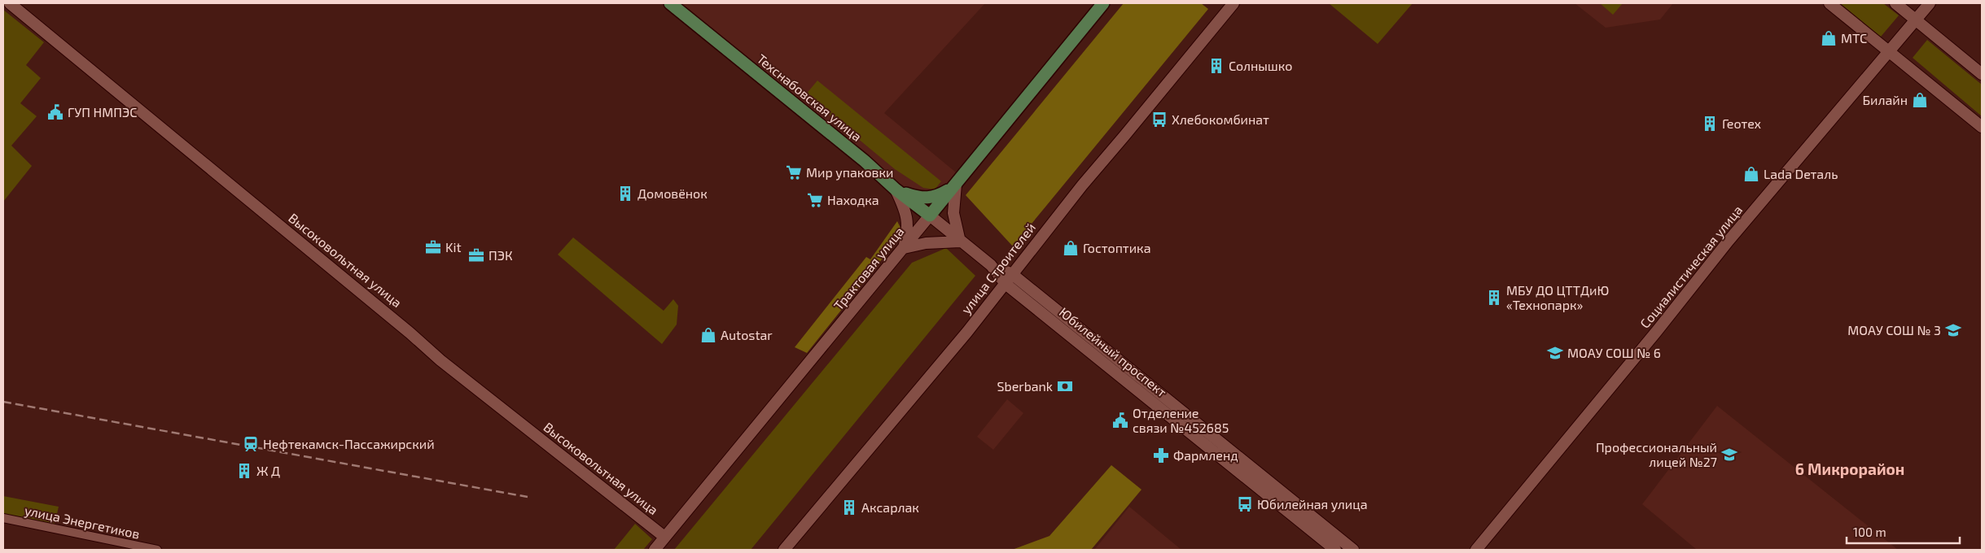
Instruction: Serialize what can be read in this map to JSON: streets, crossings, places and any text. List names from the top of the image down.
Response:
{
  "streets": {
    "main road": [
      "Техснабовская улица",
      "Высоковольтная улица",
      "Социалистическая улица",
      "Трактовая улица",
      "улица Строителей",
      "Юбилейный проспект"
    ],
    "street": ["улица Энергетиков"]
  },
  "crossings": [
    ["Техснабовская улица", "Трактовая улица"],
    ["Высоковольтная улица", "Трактовая улица"],
    ["улица Строителей", "Юбилейный проспект"]
  ],
  "districts": ["6 Микрорайон"],
  "places": {
    "shop": [
      "МТС",
      "Билайн",
      "Lada Dеталь",
      "Гостоптика",
      "Autostar"
    ],
    "building": [
      "Солнышко",
      "Геотех",
      "Домовёнок",
      "МБУ ДО ЦТТДиЮ «Технопарк»",
      "Ж Д",
      "Аксарлак"
    ],
    "public building": ["ГУП НМПЭС", "Отделение связи №452685"],
    "bus stop": ["Хлебокомбинат", "Юбилейная улица"],
    "supermarket": ["Мир упаковки", "Находка"],
    "office": ["Kit", "ПЭК"],
    "school or university": ["МОАУ СОШ № 3", "МОАУ СОШ № 6", "Профессиональный лицей №27"],
    "bank": ["Sberbank"],
    "station": ["Нефтекамск-Пассажирский"],
    "pharmacy": ["Фармленд"]
  },
  "scale_bar": "100 m"
}
